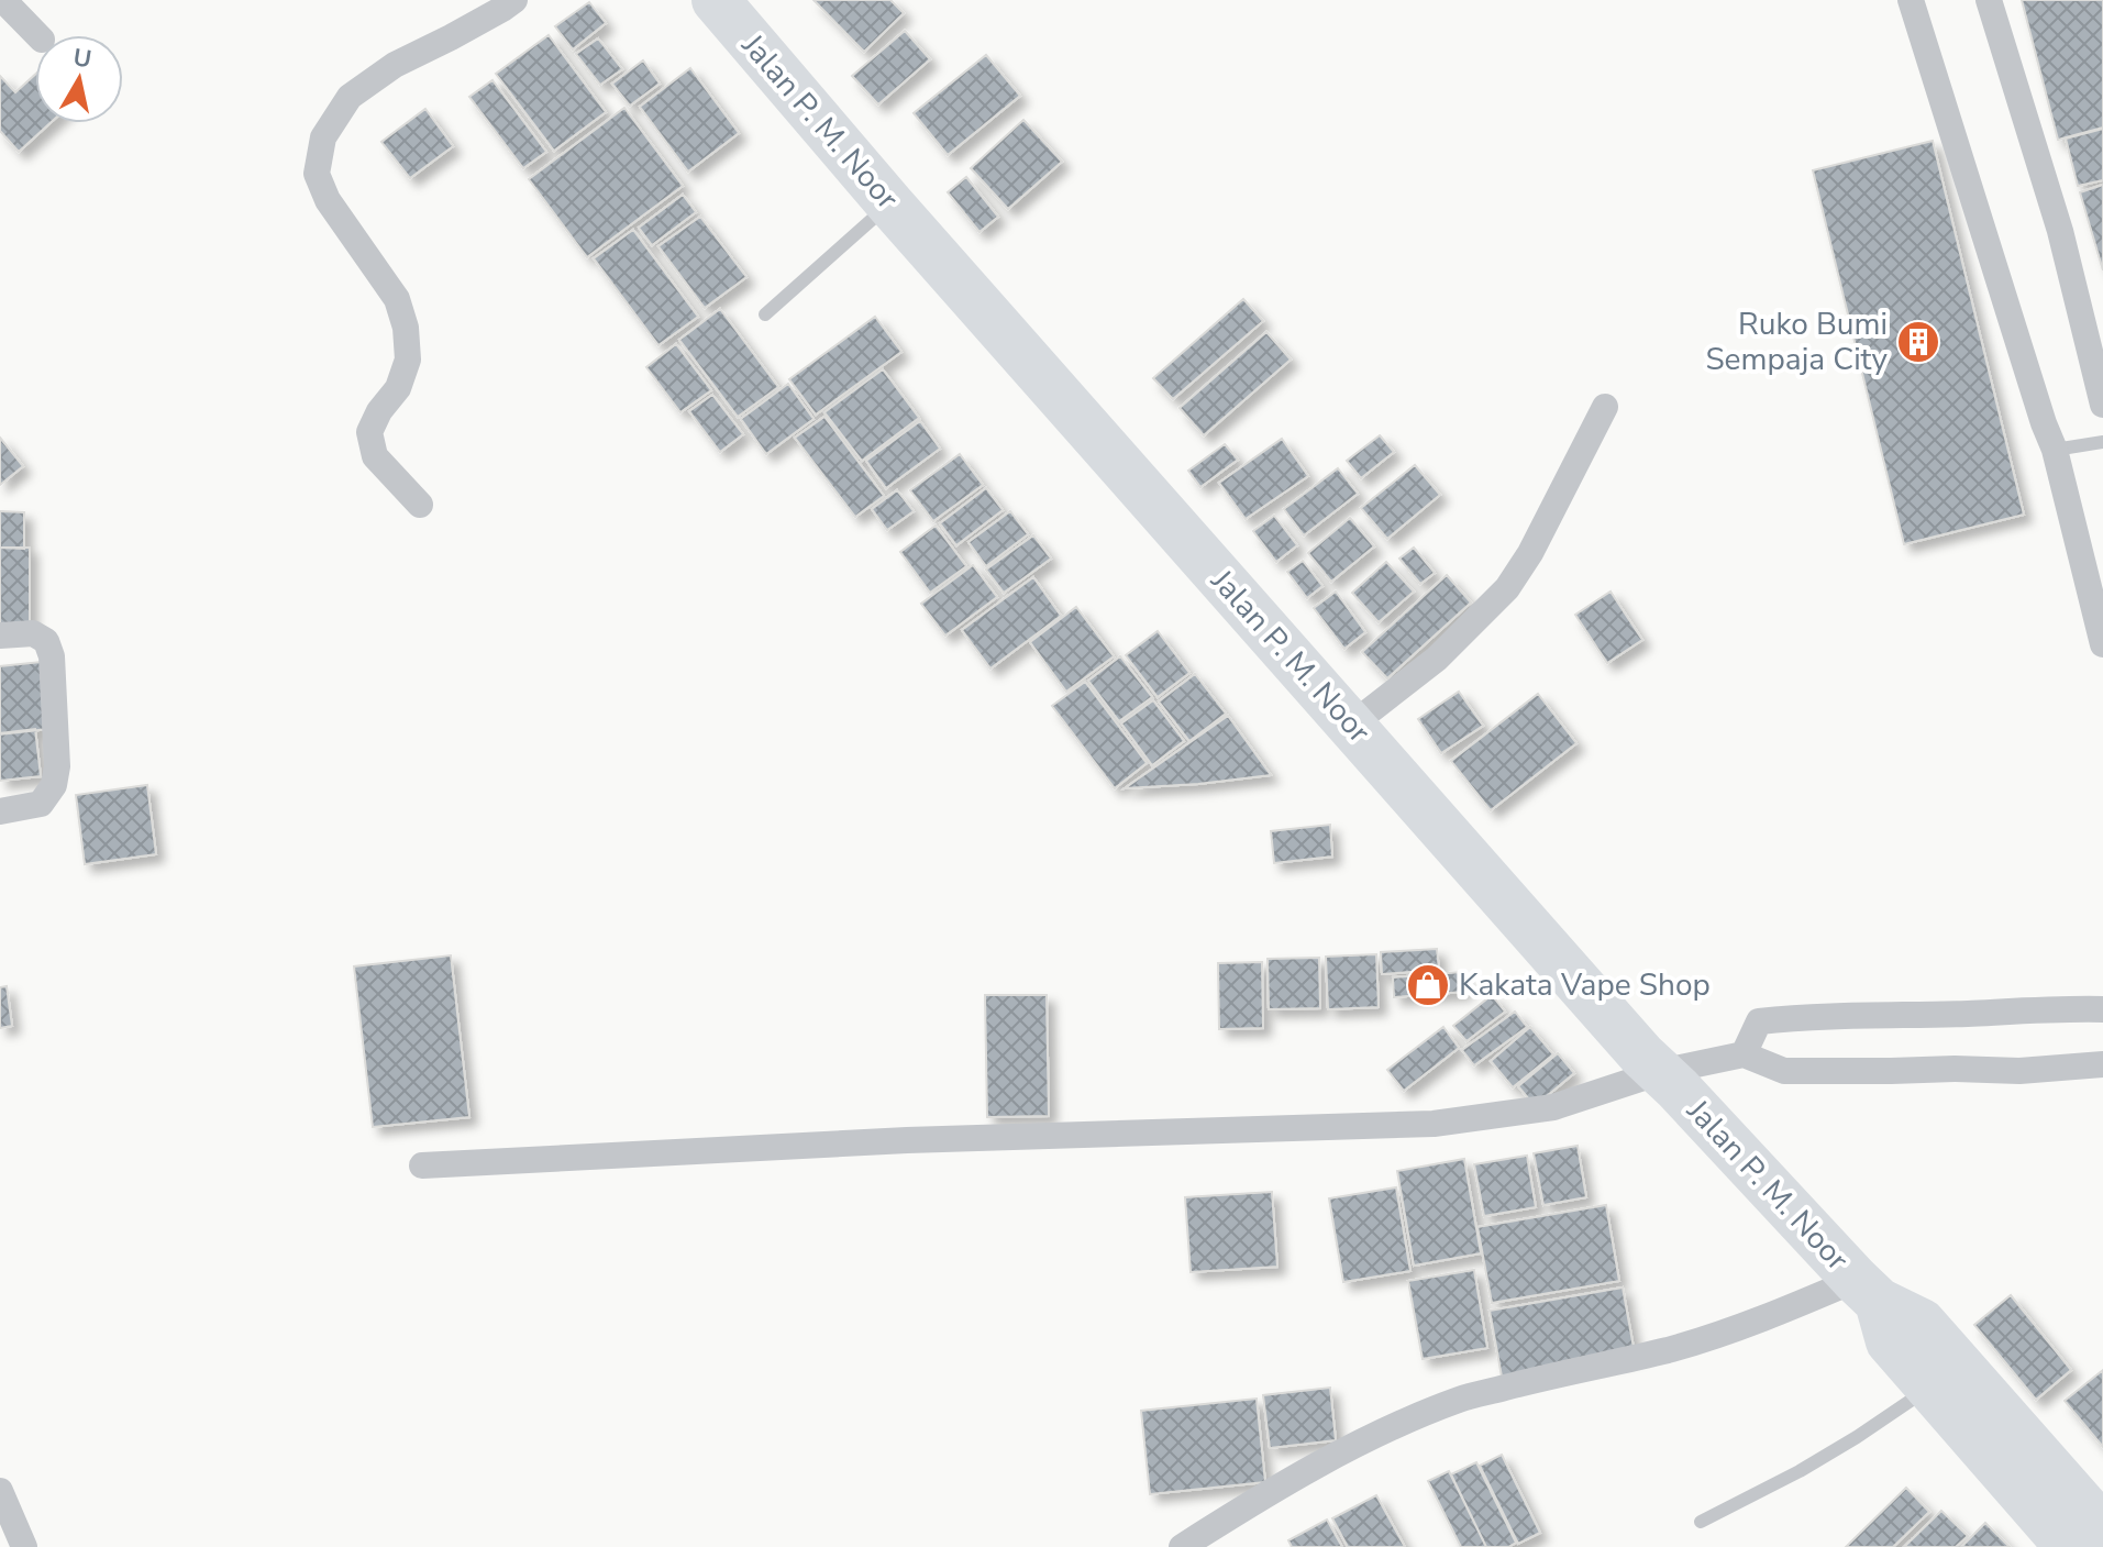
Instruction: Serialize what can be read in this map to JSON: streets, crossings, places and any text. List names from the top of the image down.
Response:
{
  "streets": {
    "highway": ["Jalan P. M. Noor"]
  },
  "places": {
    "building": ["Ruko Bumi Sempaja City"],
    "shop": ["Kakata Vape Shop"]
  },
  "north": "top"
}
